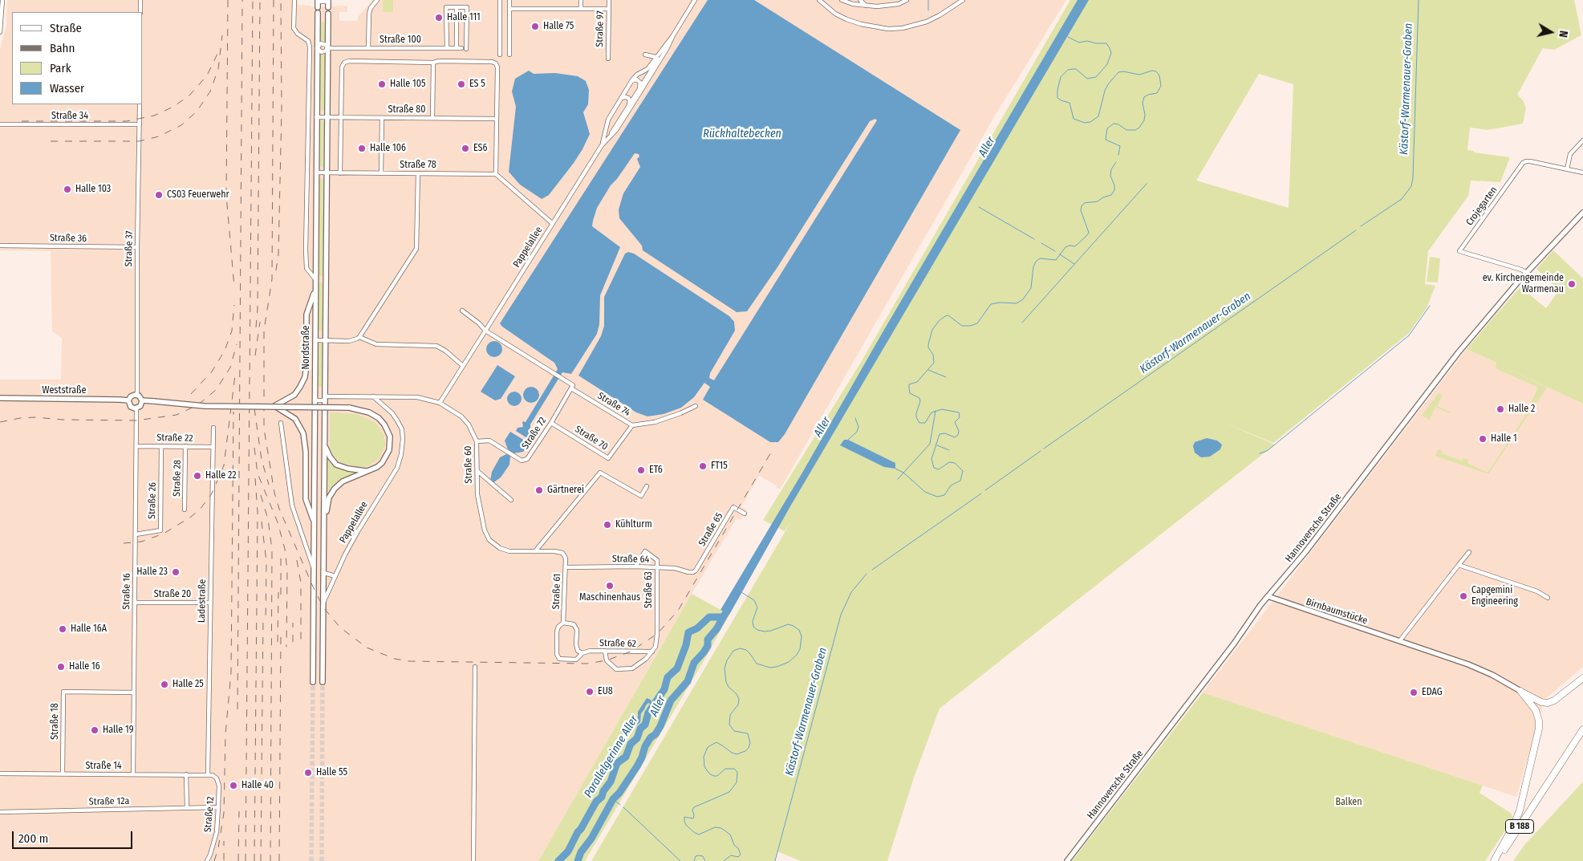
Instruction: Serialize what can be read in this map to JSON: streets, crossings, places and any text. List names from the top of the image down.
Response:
{
  "streets": {
    "main road": ["B 188"],
    "street": [
      "Straße 97",
      "Straße 100",
      "Straße 80",
      "Straße 34",
      "Straße 78",
      "Crojegarten",
      "Straße 36",
      "Pappelallee",
      "Straße 37",
      "Nordstraße",
      "Weststraße",
      "Straße 74",
      "Straße 72",
      "Straße 22",
      "Straße 70",
      "Straße 60",
      "Straße 28",
      "Straße 26",
      "Hannoversche Straße",
      "Straße 65",
      "Straße 64",
      "Straße 63",
      "Straße 16",
      "Straße 61",
      "Straße 20",
      "Ladestraße",
      "Birnbaumstücke",
      "Straße 62",
      "Straße 18",
      "Straße 14",
      "Straße 12a",
      "Straße 12"
    ]
  },
  "crossings": [
    ["Straße 100", "Nordstraße"],
    ["Straße 80", "Nordstraße"],
    ["Straße 34", "Straße 37"],
    ["Straße 78", "Nordstraße"],
    ["Crojegarten", "Hannoversche Straße"],
    ["Straße 36", "Straße 37"],
    ["Pappelallee", "Nordstraße"],
    ["Pappelallee", "Straße 74"],
    ["Pappelallee", "Straße 60"],
    ["Straße 37", "Weststraße"],
    ["Straße 37", "Straße 16"],
    ["Nordstraße", "Straße 60"],
    ["Weststraße", "Straße 16"],
    ["Straße 74", "Straße 72"],
    ["Straße 74", "Straße 70"],
    ["Straße 72", "Straße 70"],
    ["Straße 72", "Straße 60"],
    ["Straße 22", "Straße 28"],
    ["Straße 22", "Straße 26"],
    ["Straße 22", "Straße 16"],
    ["Straße 22", "Ladestraße"],
    ["Straße 60", "Straße 64"],
    ["Straße 60", "Straße 61"],
    ["Straße 26", "Straße 16"],
    ["Hannoversche Straße", "Birnbaumstücke"],
    ["Straße 65", "Straße 64"],
    ["Straße 64", "Straße 63"],
    ["Straße 64", "Straße 61"],
    ["Straße 63", "Straße 62"],
    ["Straße 16", "Straße 20"],
    ["Straße 16", "Straße 18"],
    ["Straße 16", "Straße 14"],
    ["Straße 61", "Straße 62"],
    ["Straße 20", "Ladestraße"],
    ["Ladestraße", "Straße 14"],
    ["Ladestraße", "Straße 12"],
    ["Straße 18", "Straße 14"],
    ["Straße 14", "Straße 12"],
    ["Straße 12a", "Straße 12"]
  ],
  "water": [
    "Kästorf-Warmenauer-Graben",
    "Rückhaltebecken",
    "Aller",
    "Parallelgerinne Aller"
  ],
  "parks": ["Balken"],
  "places": [
    "Halle 111",
    "Halle 75",
    "Halle 105",
    "ES 5",
    "Halle 106",
    "ES6",
    "Halle 103",
    "CS03 Feuerwehr",
    "ev. Kirchengemeinde Warmenau",
    "Halle 2",
    "Halle 1",
    "FT15",
    "ET6",
    "Halle 22",
    "Gärtnerei",
    "Kühlturm",
    "Halle 23",
    "Maschinenhaus",
    "Capgemini Engineering",
    "Halle 16A",
    "Halle 16",
    "Halle 25",
    "EU8",
    "EDAG",
    "Halle 19",
    "Halle 55",
    "Halle 40"
  ],
  "legend": [
    "Straße",
    "Bahn",
    "Park",
    "Wasser"
  ],
  "scale_bar": "200 m",
  "north": "right"
}
